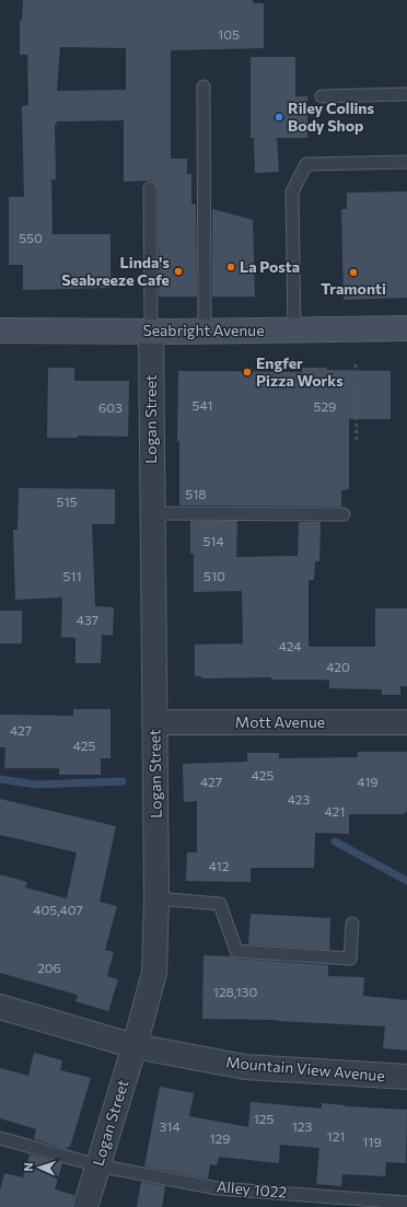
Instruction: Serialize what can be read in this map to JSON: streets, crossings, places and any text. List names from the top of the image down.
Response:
{
  "streets": {
    "main road": ["Seabright Avenue"],
    "street": ["Logan Street", "Mott Avenue", "Mountain View Avenue"],
    "lane": ["Alley 1022"]
  },
  "crossings": [
    ["Seabright Avenue", "Logan Street"],
    ["Logan Street", "Mott Avenue"],
    ["Logan Street", "Mountain View Avenue"],
    ["Logan Street", "Alley 1022"]
  ],
  "places": [
    "Riley Collins Body Shop",
    "La Posta",
    "Linda's Seabreeze Cafe",
    "Tramonti",
    "Engfer Pizza Works"
  ],
  "house_numbers": [
    "105",
    "550",
    "541",
    "529",
    "603",
    "518",
    "515",
    "514",
    "511",
    "510",
    "437",
    "424",
    "420",
    "427",
    "425",
    "425",
    "427",
    "419",
    "423",
    "421",
    "412",
    "405,407",
    "206",
    "128,130",
    "125",
    "314",
    "123",
    "121",
    "129",
    "119"
  ],
  "north": "left"
}
